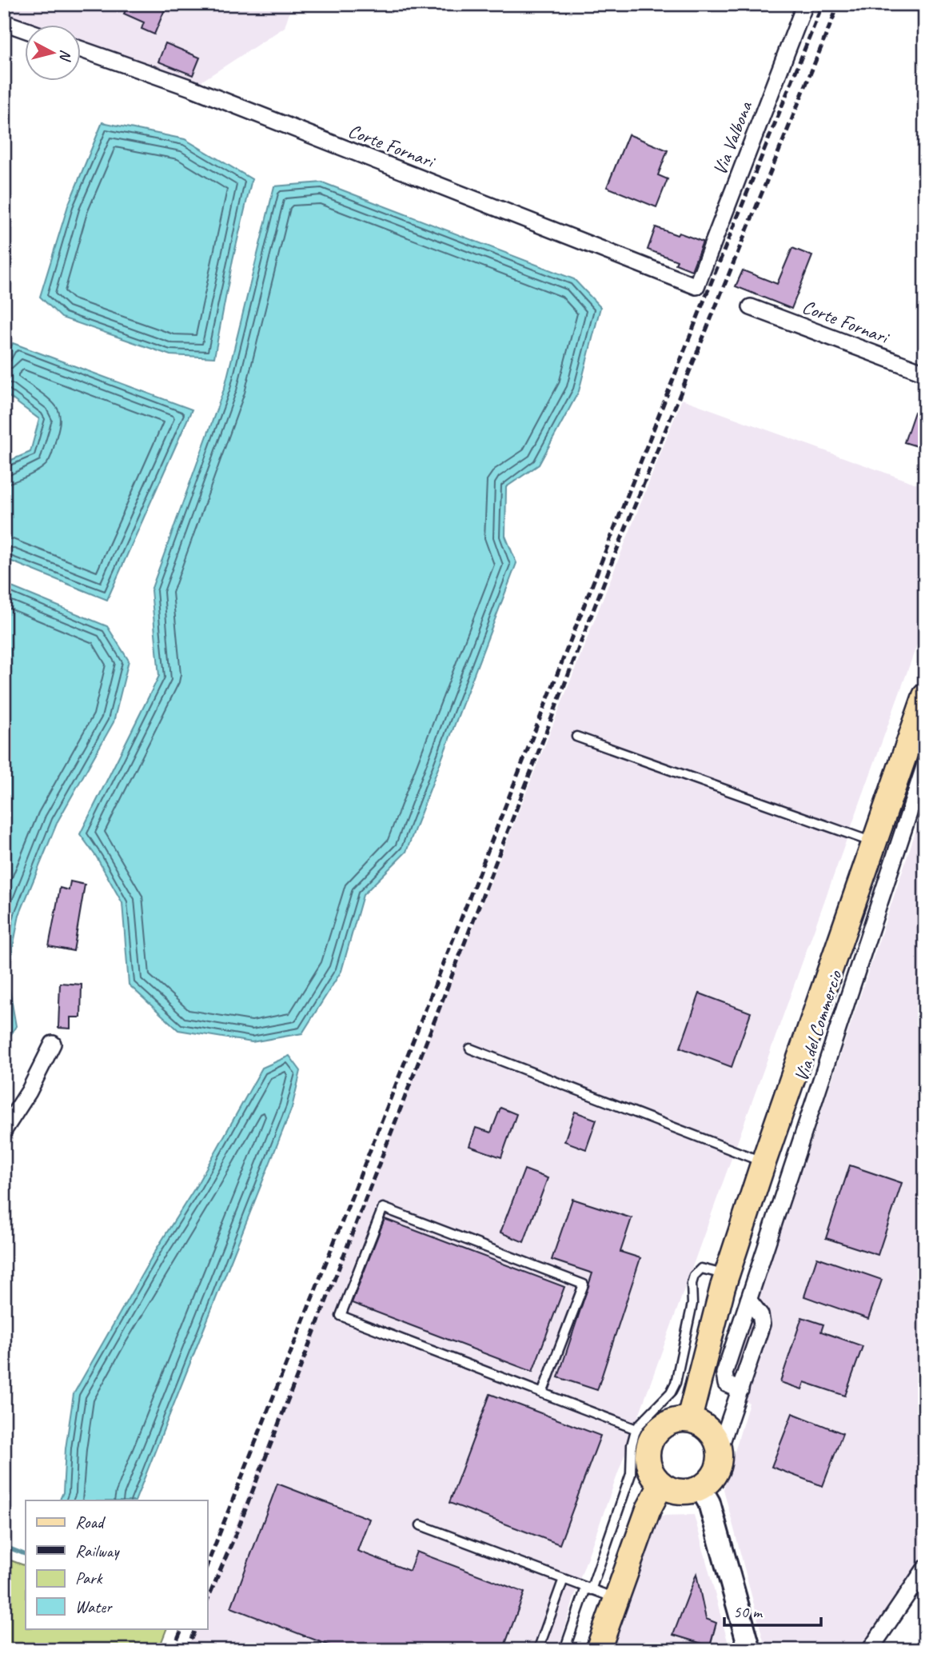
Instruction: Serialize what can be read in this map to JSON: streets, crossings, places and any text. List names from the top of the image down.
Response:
{
  "streets": {
    "street": ["Via Valbona", "Corte Fornari", "Via del Commercio"]
  },
  "crossings": [
    ["Via Valbona", "Corte Fornari"]
  ],
  "legend": [
    "Road",
    "Railway",
    "Park",
    "Water"
  ],
  "scale_bar": "50 m",
  "north": "right"
}
